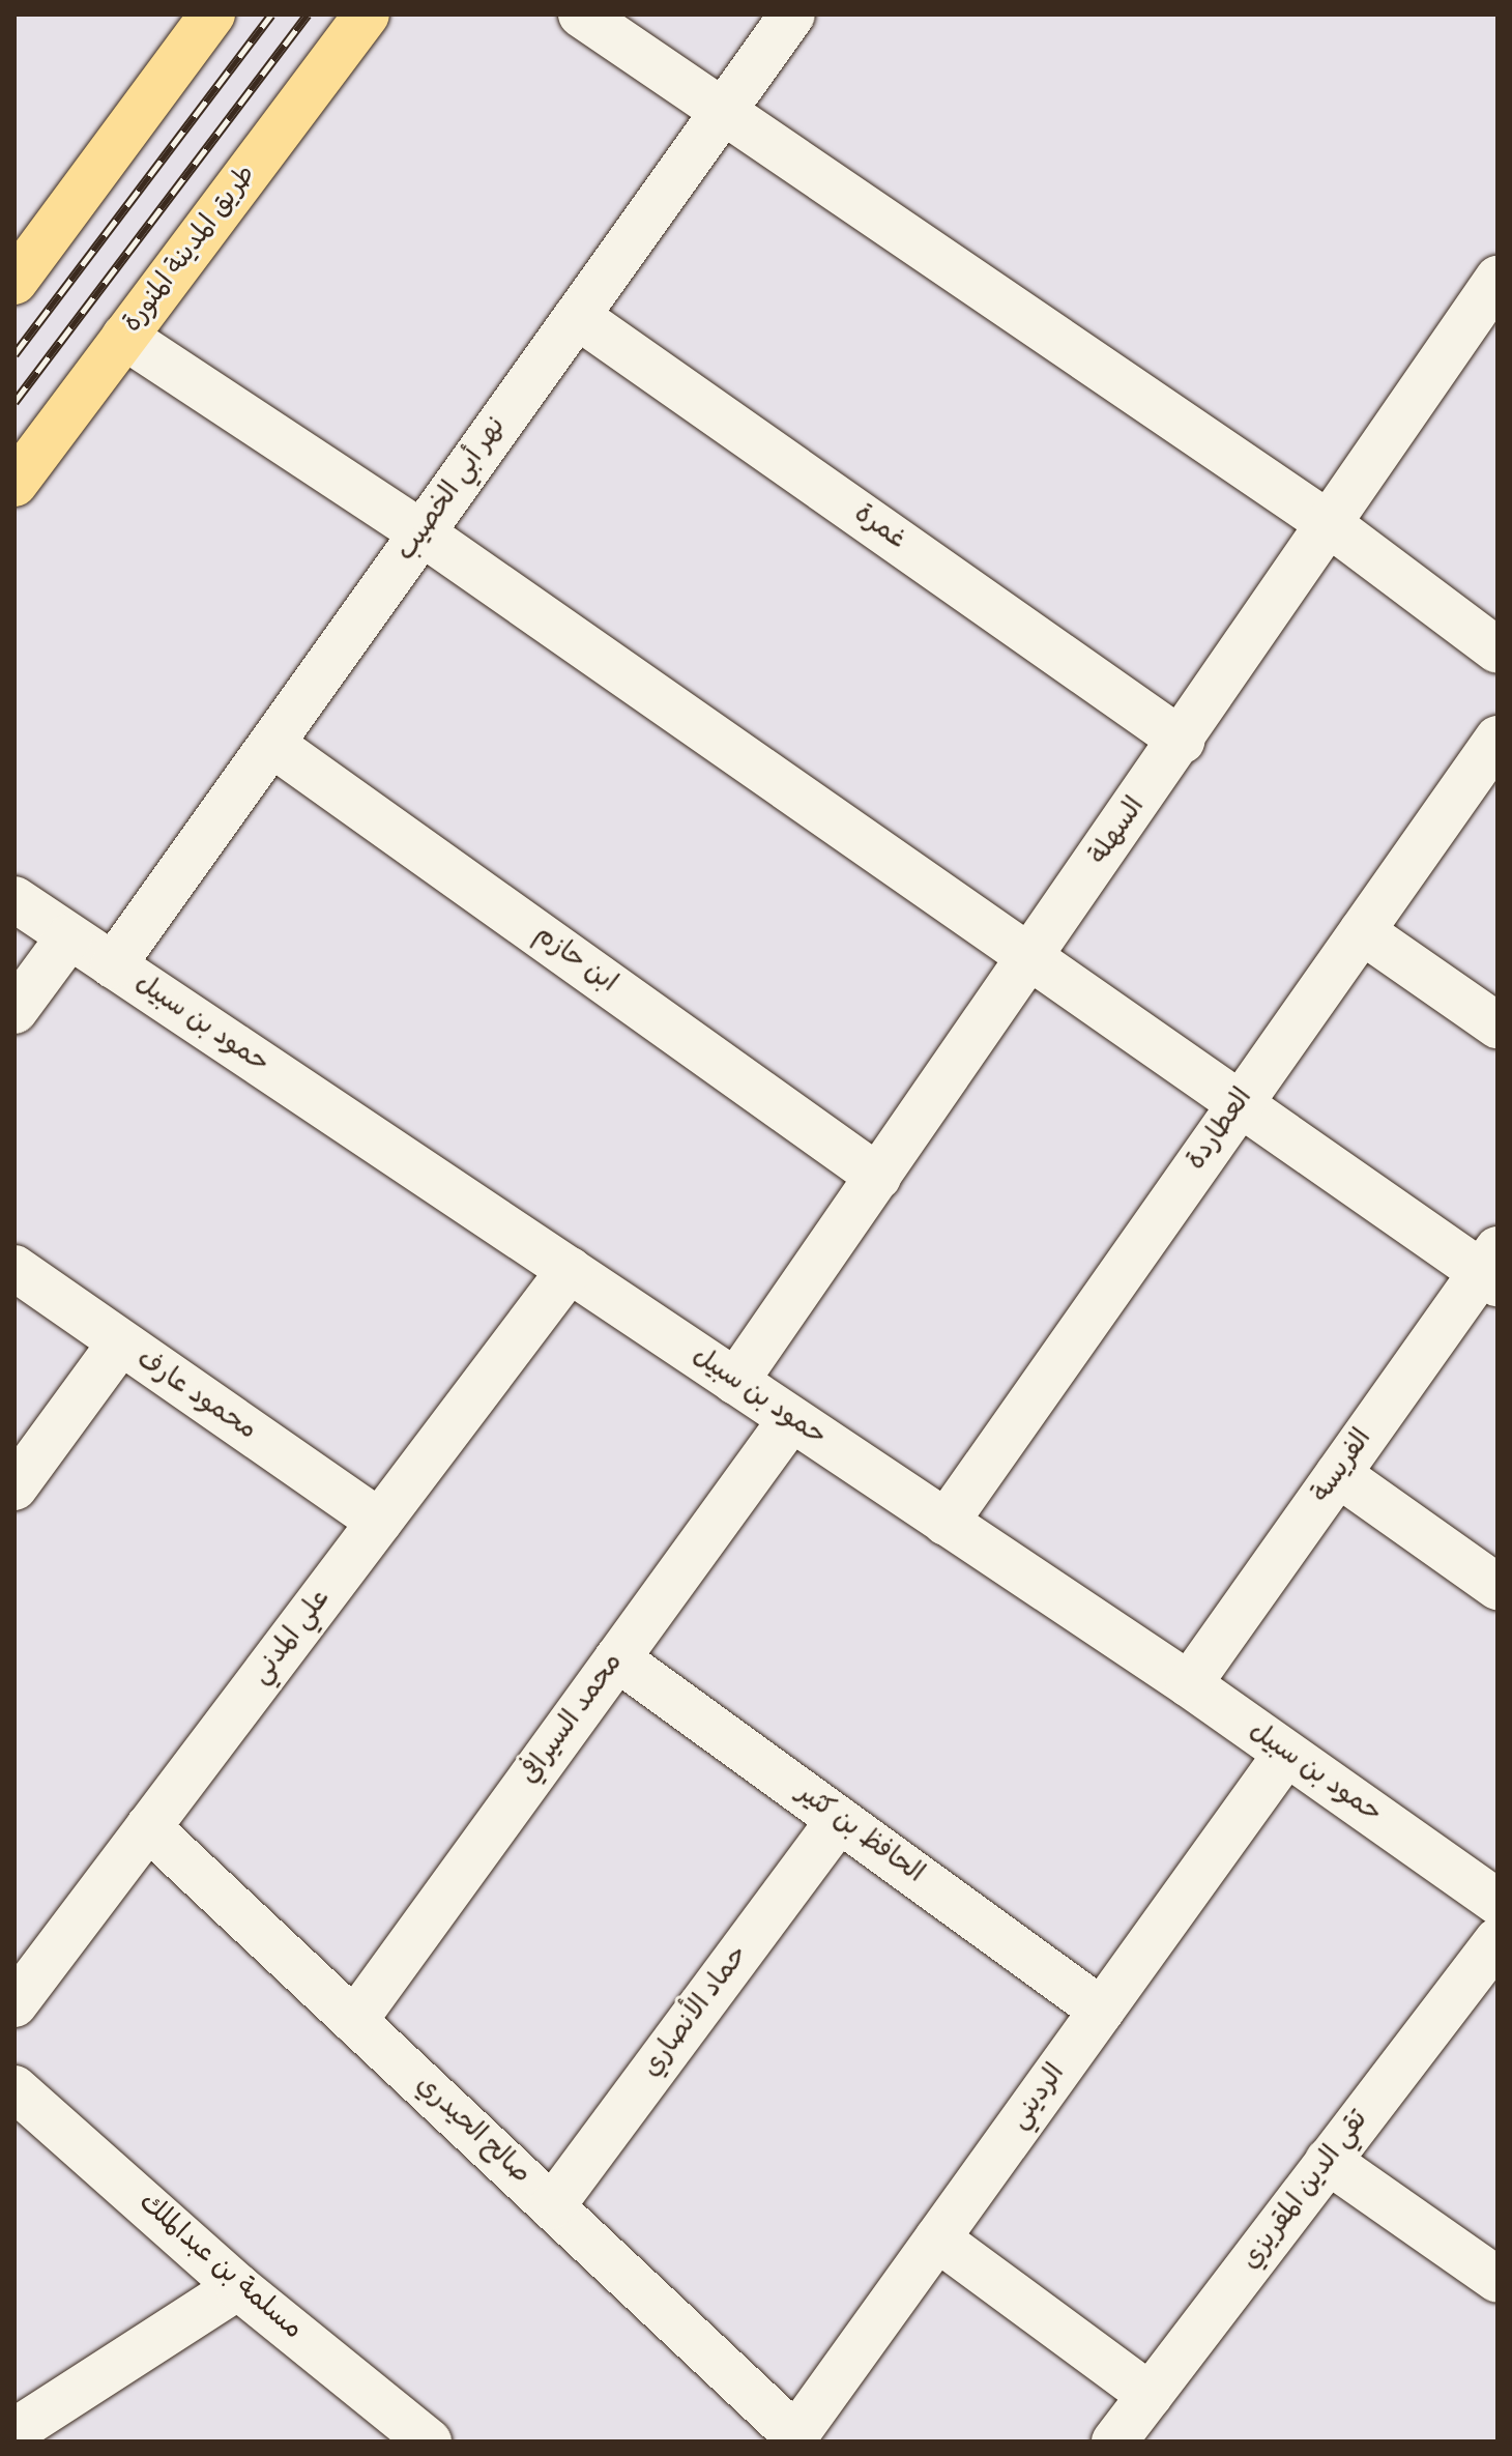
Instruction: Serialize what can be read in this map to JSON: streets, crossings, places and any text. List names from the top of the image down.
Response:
{
  "streets": {
    "main road": ["طريق المدينة المنورة"],
    "street": [
      "نهر أبي الخصيب",
      "غمرة",
      "السهلة",
      "ابن حازم",
      "حمود بن سبيل",
      "العطاردة",
      "محمود عارف",
      "الفريسة",
      "علي المدني",
      "محمد السيرافي",
      "الحافظ بن كثير",
      "حماد الأنصاري",
      "الرديني",
      "صالح الحيدري",
      "تقي الدين المقريزي",
      "مسلمة بن عبدالملك"
    ]
  },
  "crossings": [
    ["نهر أبي الخصيب", "غمرة"],
    ["نهر أبي الخصيب", "ابن حازم"],
    ["نهر أبي الخصيب", "حمود بن سبيل"],
    ["غمرة", "السهلة"],
    ["السهلة", "ابن حازم"],
    ["السهلة", "حمود بن سبيل"],
    ["حمود بن سبيل", "العطاردة"],
    ["حمود بن سبيل", "الفريسة"],
    ["حمود بن سبيل", "علي المدني"],
    ["حمود بن سبيل", "محمد السيرافي"],
    ["حمود بن سبيل", "الرديني"],
    ["محمود عارف", "علي المدني"],
    ["علي المدني", "صالح الحيدري"],
    ["محمد السيرافي", "الحافظ بن كثير"],
    ["محمد السيرافي", "صالح الحيدري"],
    ["الحافظ بن كثير", "حماد الأنصاري"],
    ["الحافظ بن كثير", "الرديني"],
    ["حماد الأنصاري", "صالح الحيدري"],
    ["الرديني", "صالح الحيدري"]
  ]
}
